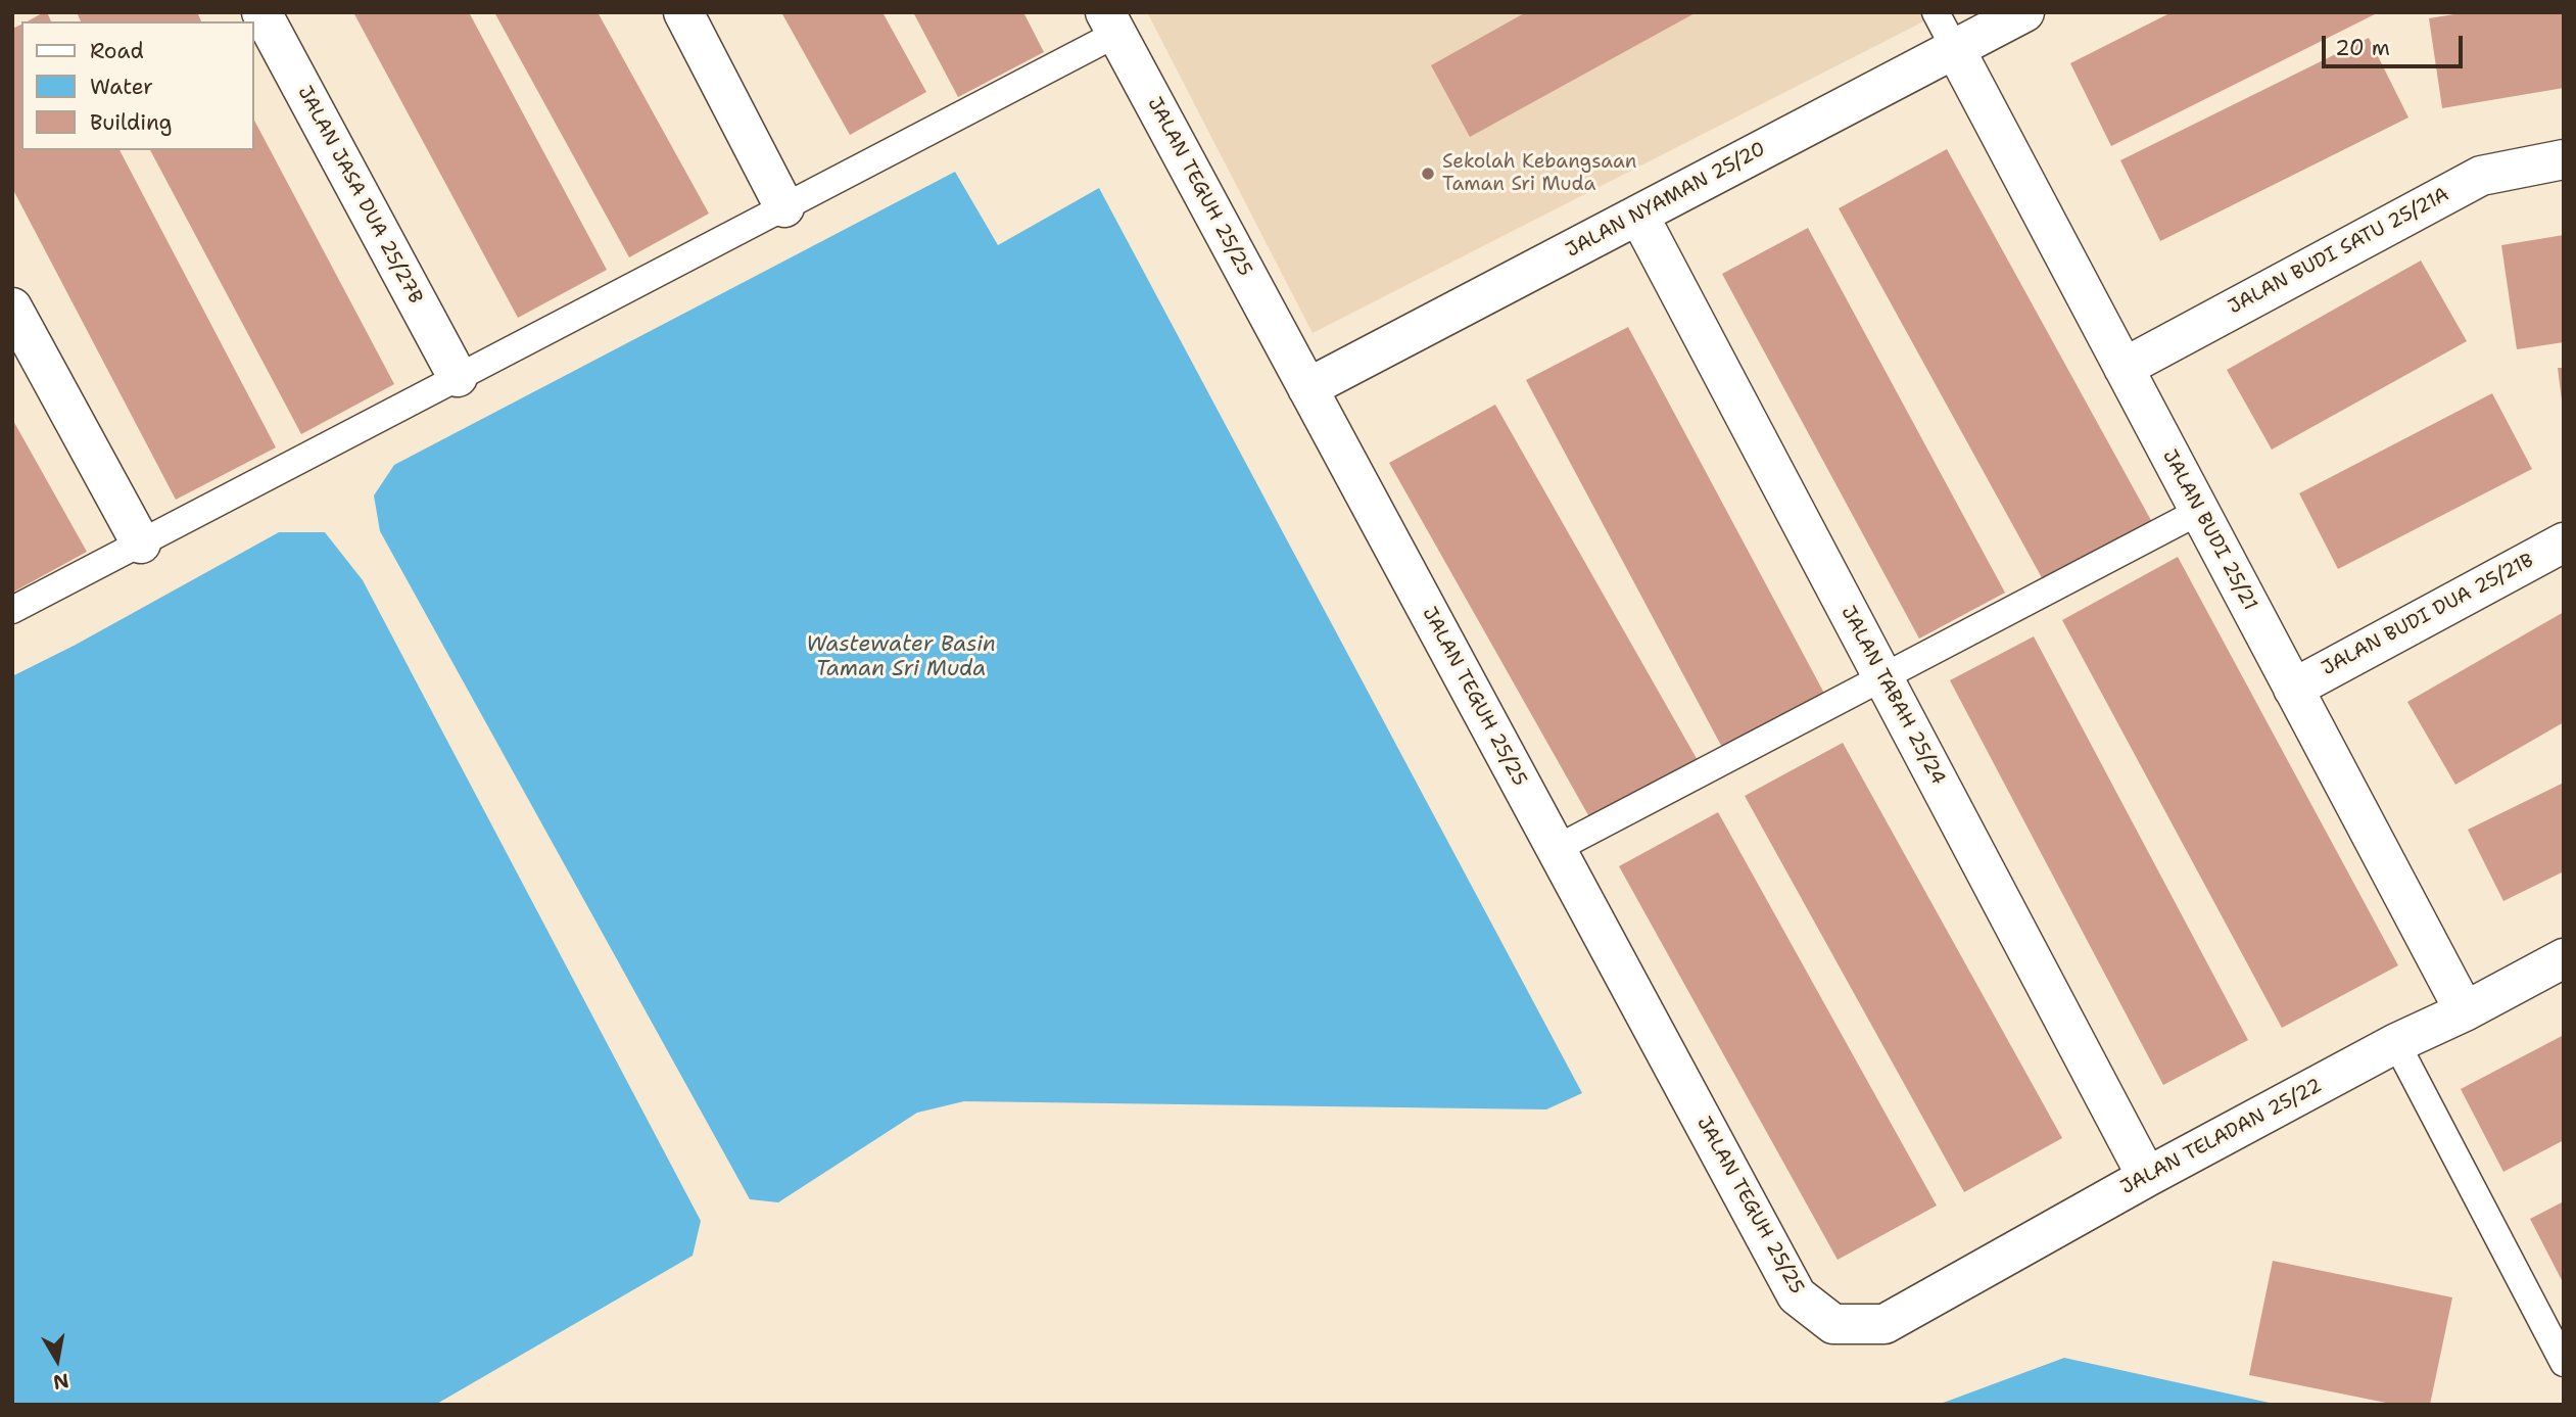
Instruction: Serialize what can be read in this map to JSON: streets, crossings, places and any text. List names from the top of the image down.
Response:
{
  "streets": {
    "street": [
      "JALAN TEGUH 25/25",
      "JALAN JASA DUA 25/27B",
      "JALAN NYAMAN 25/20",
      "JALAN BUDI SATU 25/21A",
      "JALAN BUDI 25/21",
      "JALAN BUDI DUA 25/21B",
      "JALAN TABAH 25/24",
      "JALAN TELADAN 25/22"
    ]
  },
  "crossings": [
    ["JALAN TEGUH 25/25", "JALAN NYAMAN 25/20"],
    ["JALAN TEGUH 25/25", "JALAN TELADAN 25/22"],
    ["JALAN NYAMAN 25/20", "JALAN BUDI 25/21"],
    ["JALAN NYAMAN 25/20", "JALAN TABAH 25/24"],
    ["JALAN BUDI SATU 25/21A", "JALAN BUDI 25/21"],
    ["JALAN BUDI 25/21", "JALAN BUDI DUA 25/21B"],
    ["JALAN BUDI 25/21", "JALAN TELADAN 25/22"],
    ["JALAN TABAH 25/24", "JALAN TELADAN 25/22"]
  ],
  "water": ["Wastewater Basin Taman Sri Muda"],
  "places": ["Sekolah Kebangsaan Taman Sri Muda"],
  "legend": ["Road", "Water", "Building"],
  "scale_bar": "20 m",
  "north": "bottom"
}
